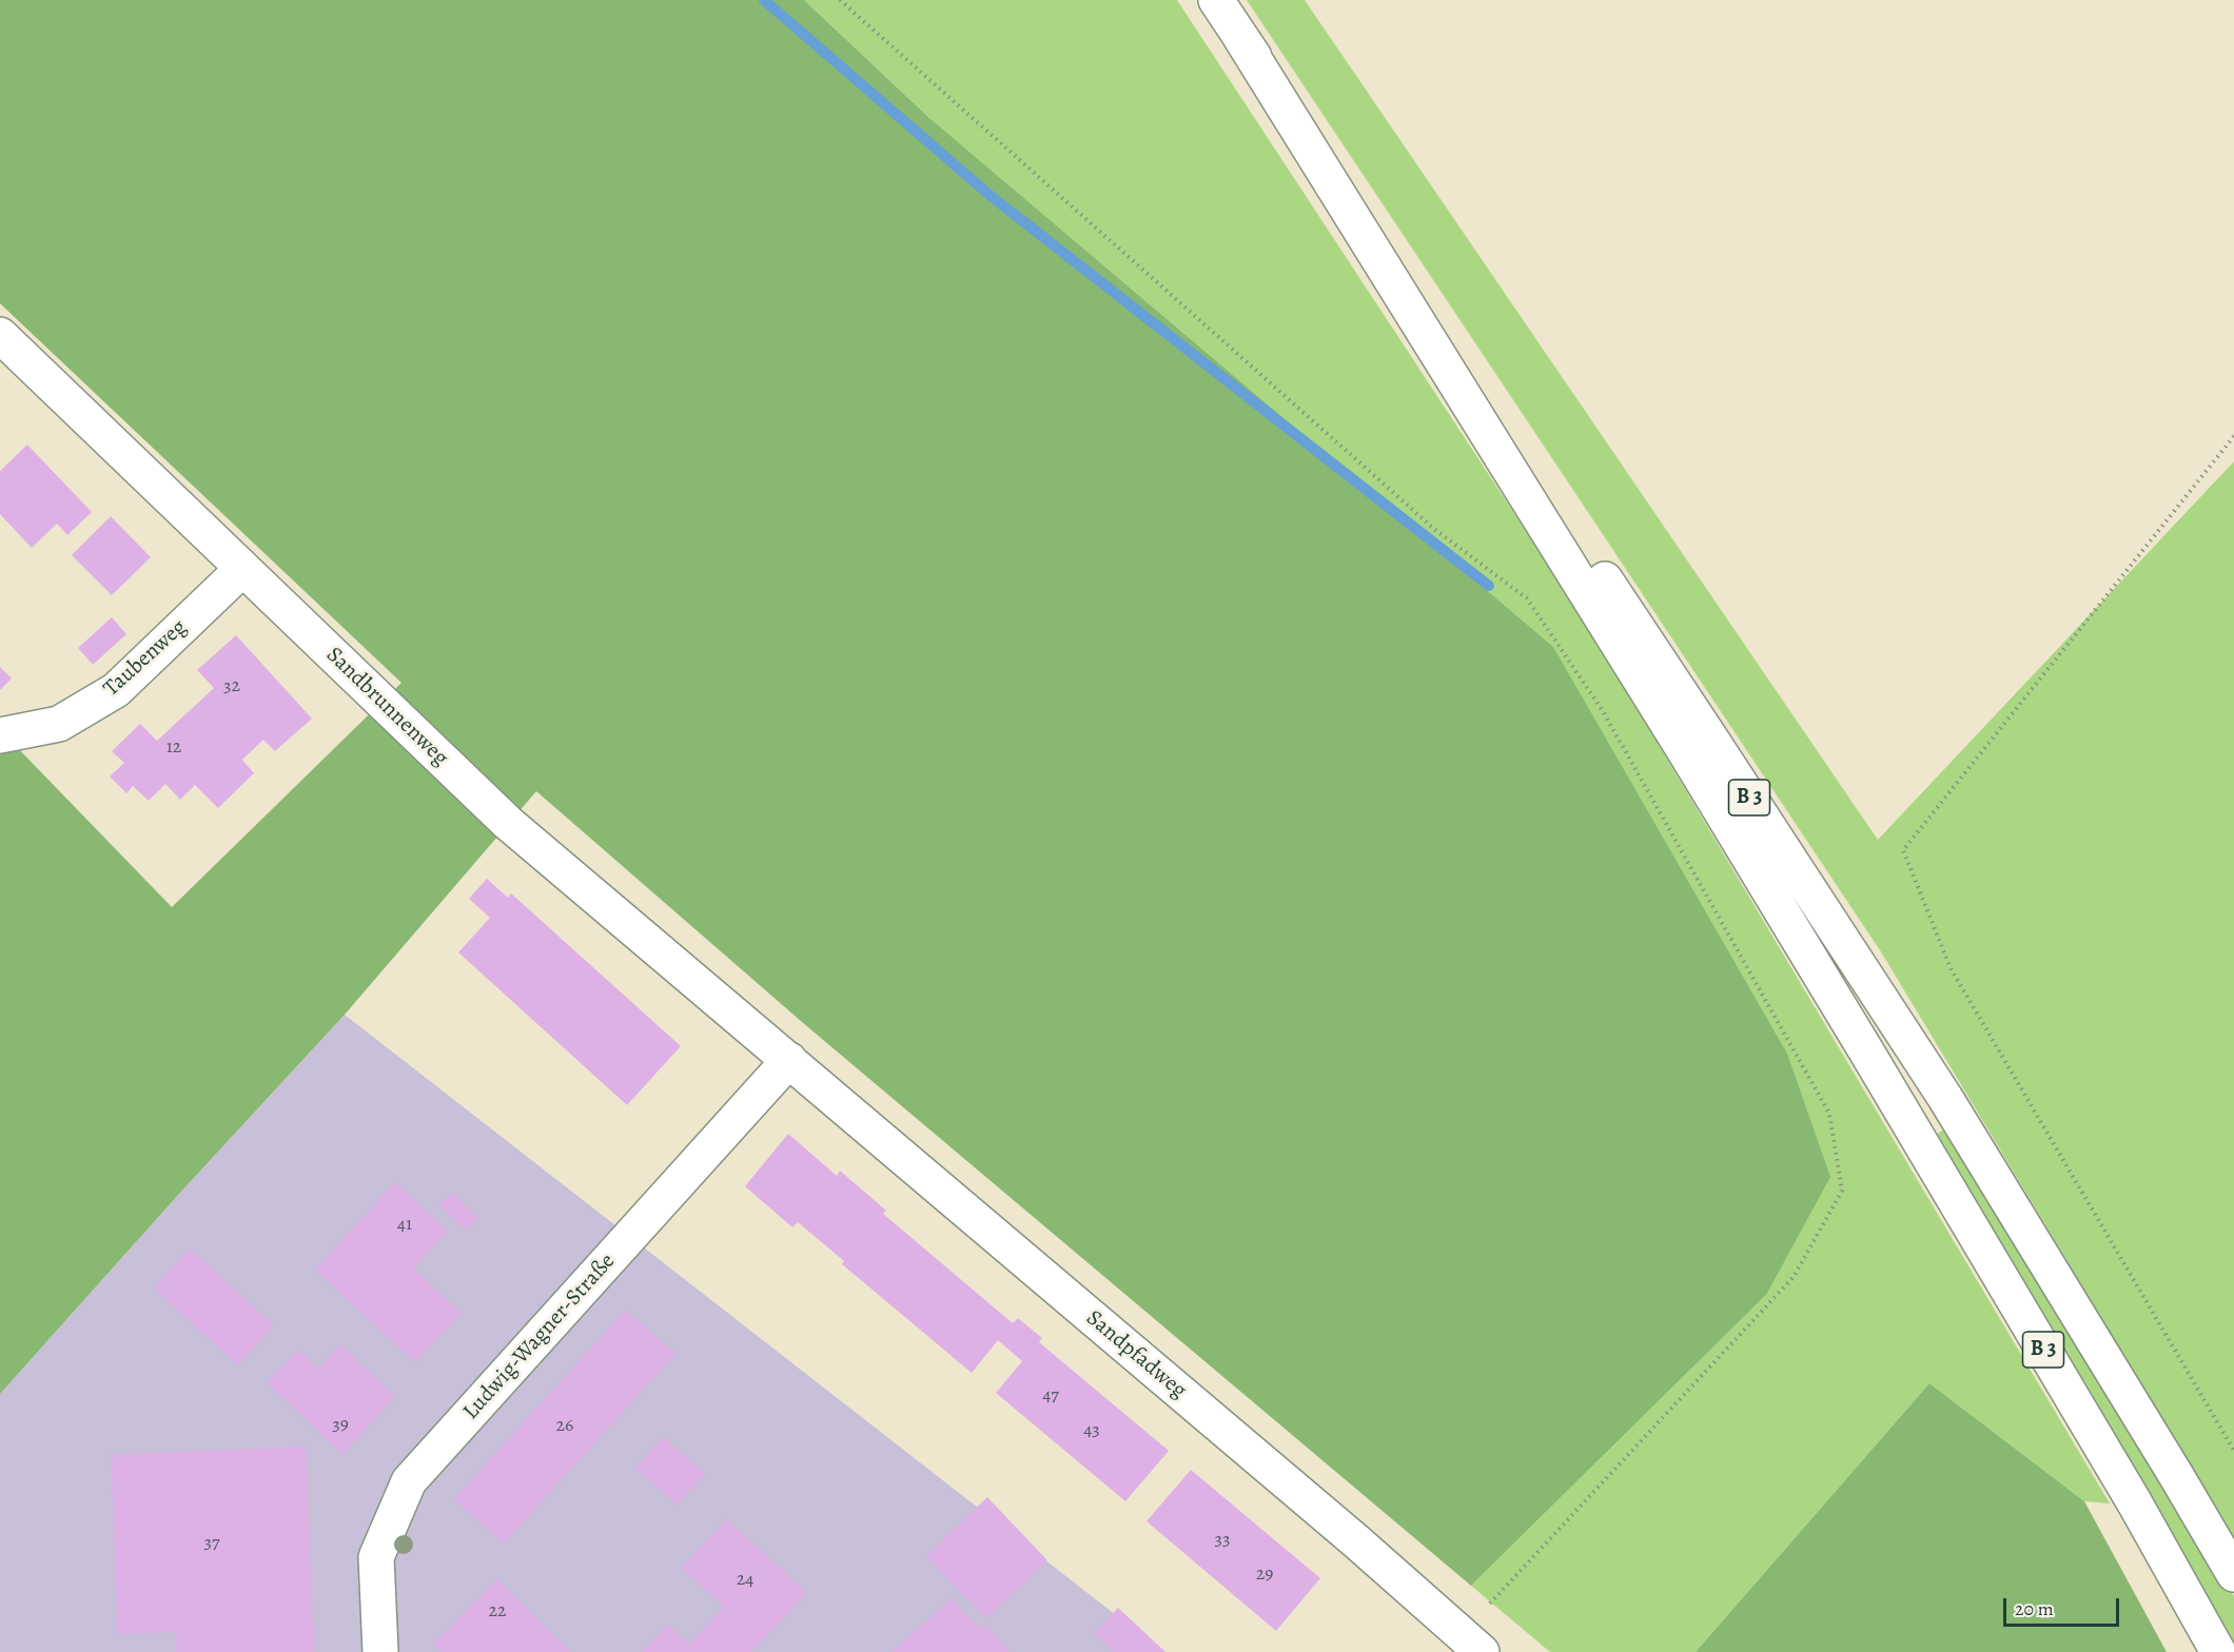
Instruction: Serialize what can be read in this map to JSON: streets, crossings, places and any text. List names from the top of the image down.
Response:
{
  "streets": {
    "main road": [
      "Taubenweg",
      "Sandbrunnenweg",
      "B 3",
      "Ludwig-Wagner-Straße",
      "Sandpfadweg"
    ]
  },
  "crossings": [
    ["Taubenweg", "Sandbrunnenweg"],
    ["Sandbrunnenweg", "Ludwig-Wagner-Straße"],
    ["Sandbrunnenweg", "Sandpfadweg"],
    ["Ludwig-Wagner-Straße", "Sandpfadweg"]
  ],
  "house_numbers": [
    "32",
    "12",
    "41",
    "47",
    "39",
    "26",
    "43",
    "33",
    "37",
    "29",
    "24",
    "22"
  ],
  "scale_bar": "20 m"
}
